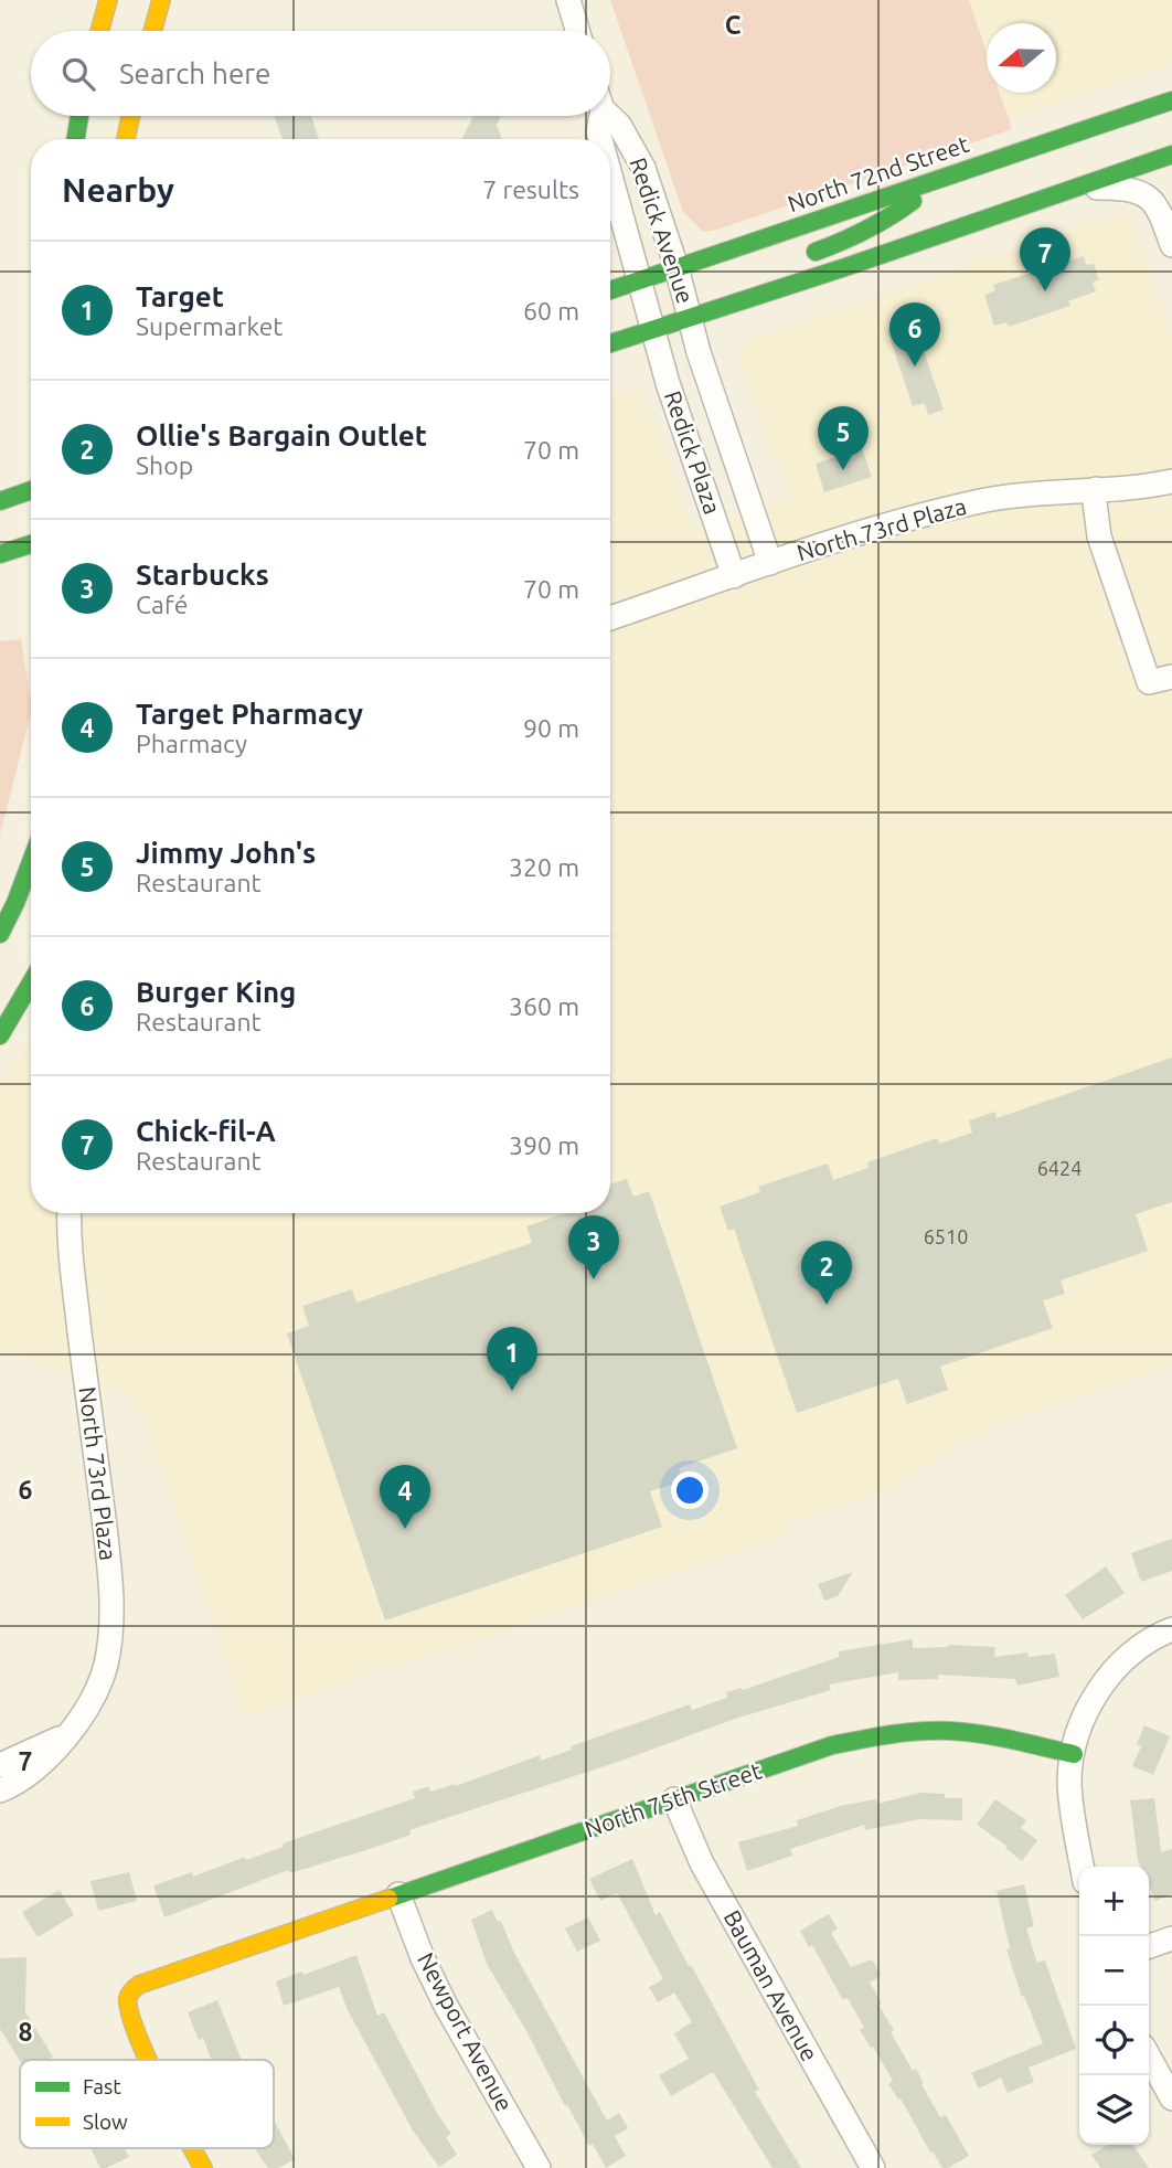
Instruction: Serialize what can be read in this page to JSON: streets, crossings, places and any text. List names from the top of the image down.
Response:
{
  "streets": {
    "main road": ["North 72nd Street", "North 75th Street"],
    "street": [
      "Redick Avenue",
      "Redick Plaza",
      "North 73rd Plaza",
      "Bauman Avenue",
      "Newport Avenue"
    ]
  },
  "crossings": [
    ["North 72nd Street", "Redick Avenue"],
    ["Redick Avenue", "Redick Plaza"],
    ["Redick Plaza", "North 73rd Plaza"],
    ["North 75th Street", "Bauman Avenue"],
    ["North 75th Street", "Newport Avenue"]
  ],
  "house_numbers": ["6424", "6510"],
  "legend": ["Fast", "Slow"],
  "north": "left",
  "page": {
    "search": "Search here",
    "heading": ["Nearby", "7 results"],
    "pins": [
      "7",
      "6",
      "5",
      "3",
      "2",
      "1",
      "4"
    ],
    "list": [
      {
        "mark": "1",
        "name": "Target",
        "note": "Supermarket",
        "value": "60 m"
      },
      {
        "mark": "2",
        "name": "Ollie's Bargain Outlet",
        "note": "Shop",
        "value": "70 m"
      },
      {
        "mark": "3",
        "name": "Starbucks",
        "note": "Café",
        "value": "70 m"
      },
      {
        "mark": "4",
        "name": "Target Pharmacy",
        "note": "Pharmacy",
        "value": "90 m"
      },
      {
        "mark": "5",
        "name": "Jimmy John's",
        "note": "Restaurant",
        "value": "320 m"
      },
      {
        "mark": "6",
        "name": "Burger King",
        "note": "Restaurant",
        "value": "360 m"
      },
      {
        "mark": "7",
        "name": "Chick-fil-A",
        "note": "Restaurant",
        "value": "390 m"
      }
    ],
    "map_buttons": ["+", "−"]
  },
  "grid": {
    "columns": ["C"],
    "rows": ["6", "7", "8"]
  }
}
